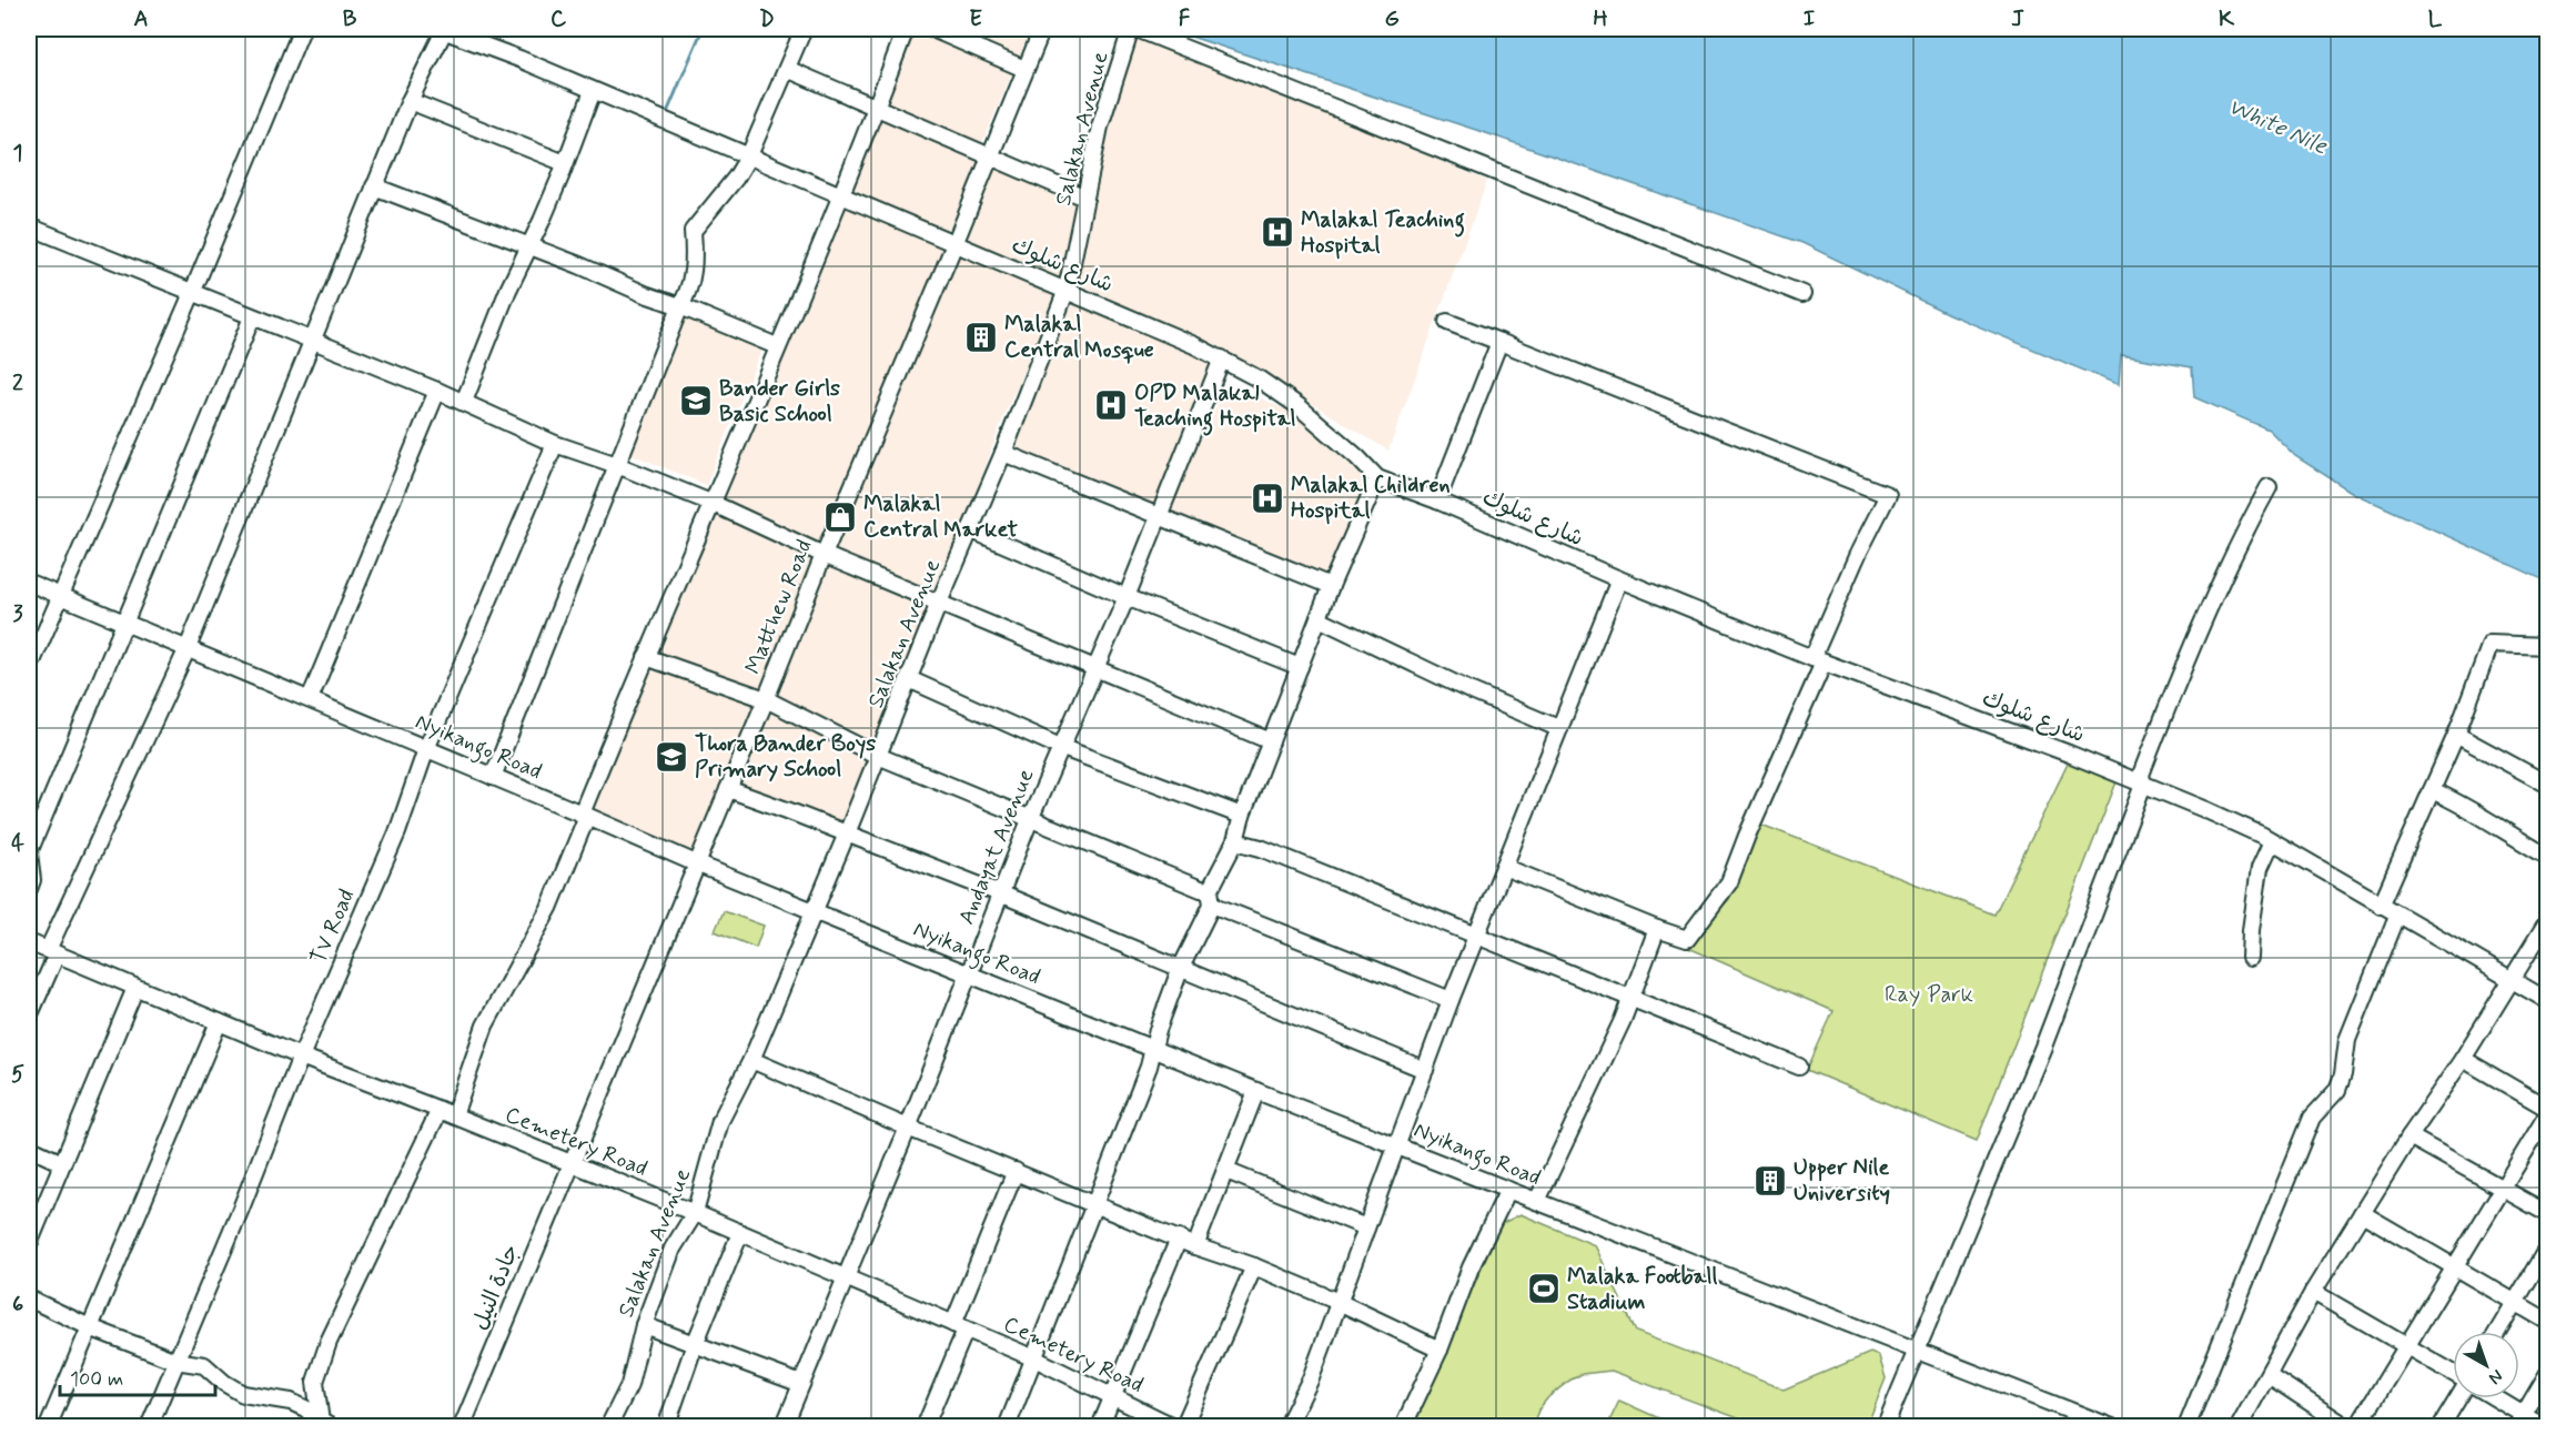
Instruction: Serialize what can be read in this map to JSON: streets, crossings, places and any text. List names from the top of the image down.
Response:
{
  "streets": {
    "street": [
      "Salakan Avenue",
      "شارع شلوك",
      "Matthew Road",
      "Nyikango Road",
      "Andayat Avenue",
      "TV Road",
      "Cemetery Road",
      "جادة النيل"
    ]
  },
  "crossings": [
    ["Salakan Avenue", "شارع شلوك"],
    ["Salakan Avenue", "Nyikango Road"],
    ["Salakan Avenue", "Cemetery Road"],
    ["شارع شلوك", "Matthew Road"],
    ["شارع شلوك", "Andayat Avenue"],
    ["Matthew Road", "Nyikango Road"],
    ["Matthew Road", "Cemetery Road"],
    ["Matthew Road", "جادة النيل"],
    ["Nyikango Road", "Andayat Avenue"],
    ["Nyikango Road", "TV Road"],
    ["Andayat Avenue", "Cemetery Road"],
    ["TV Road", "Cemetery Road"],
    ["Cemetery Road", "جادة النيل"]
  ],
  "water": ["White Nile"],
  "parks": ["Ray Park"],
  "places": {
    "hospital": ["Malakal Teaching Hospital", "OPD Malakal Teaching Hospital", "Malakal Children Hospital"],
    "building": ["Malakal Central Mosque", "Upper Nile University"],
    "school or university": ["Bander Girls Basic School", "Thora Bander Boys Primary School"],
    "shop": ["Malakal Central Market"],
    "sports": ["Malaka Football Stadium"]
  },
  "scale_bar": "100 m",
  "north": "bottom right",
  "grid": {
    "columns": [
      "A",
      "B",
      "C",
      "D",
      "E",
      "F",
      "G",
      "H",
      "I",
      "J",
      "K",
      "L"
    ],
    "rows": [
      "1",
      "2",
      "3",
      "4",
      "5",
      "6"
    ]
  }
}
